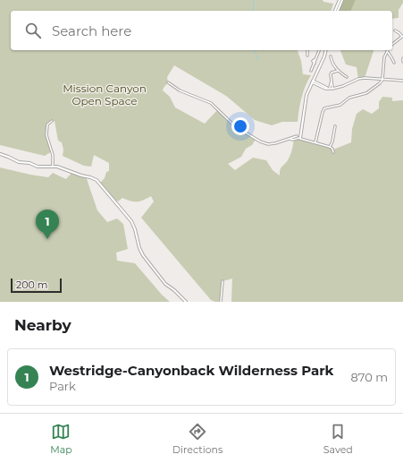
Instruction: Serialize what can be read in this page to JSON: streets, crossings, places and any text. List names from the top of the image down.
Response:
{
  "parks": ["Mission Canyon Open Space"],
  "scale_bar": "200 m",
  "page": {
    "search": "Search here",
    "pins": "1",
    "scale": "200 m",
    "heading": "Nearby",
    "list": [
      {
        "mark": "1",
        "name": "Westridge-Canyonback Wilderness Park",
        "note": "Park",
        "value": "870 m"
      }
    ],
    "nav": ["Map", "Directions", "Saved"]
  }
}
